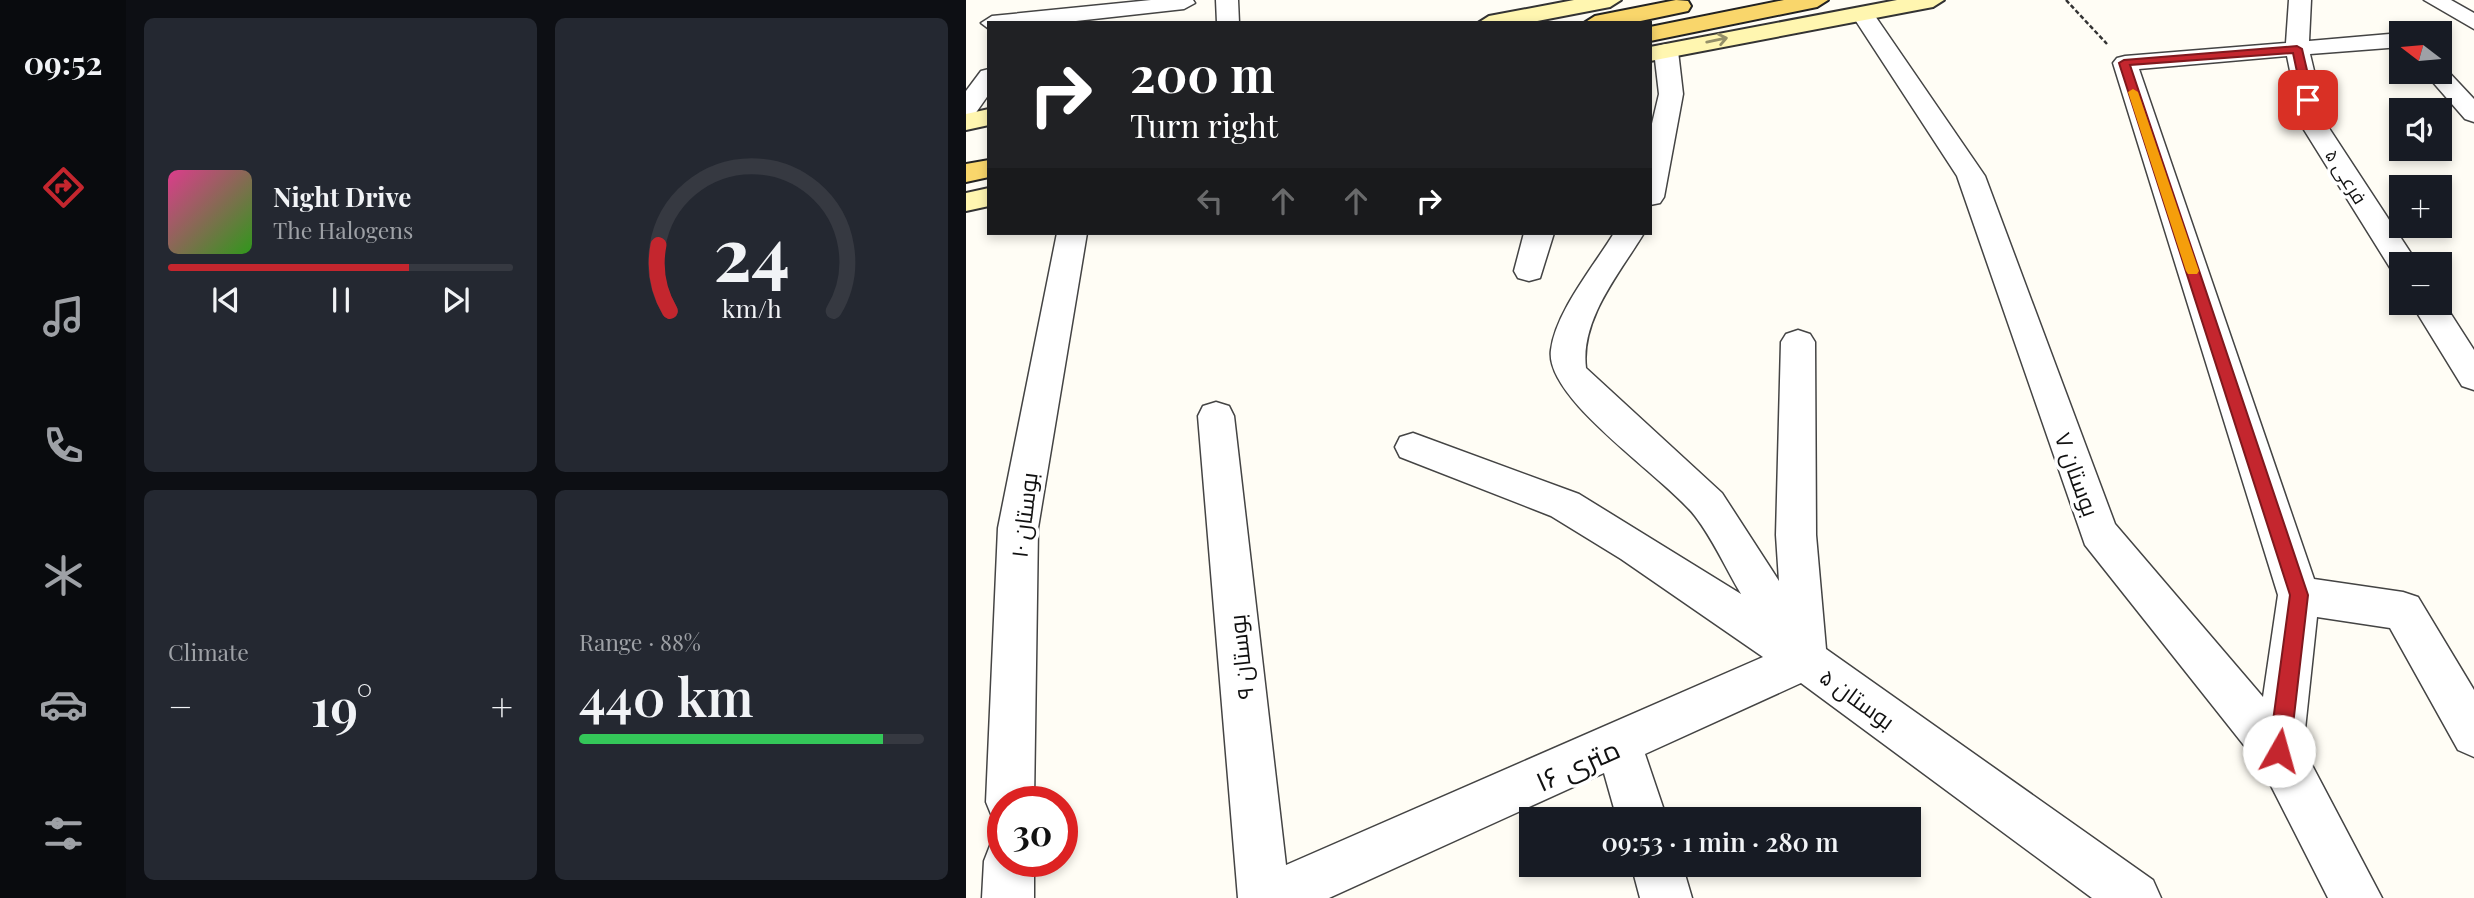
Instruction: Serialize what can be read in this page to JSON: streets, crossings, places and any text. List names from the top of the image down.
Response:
{
  "streets": {
    "street": [
      "فرعی ۵",
      "بوستان ۷",
      "بوستان ۱۰",
      "بوستان ۹",
      "بوستان ۵",
      "۱۶ متری"
    ]
  },
  "crossings": [
    ["بوستان ۹", "۱۶ متری"],
    ["بوستان ۵", "۱۶ متری"]
  ],
  "north": "left",
  "page": {
    "tabs": "09:52",
    "map_buttons": ["+", "−"],
    "turn": ["200 m", "Turn right"],
    "song": ["Night Drive", "The Halogens"],
    "tile": [
      "Climate",
      ["Range · 88%", "440 km"]
    ],
    "heat": ["−", "19°", "+"],
    "limit": "30",
    "trip": "09:53 · 1 min · 280 m",
    "gauge": ["24", "km/h"]
  }
}
